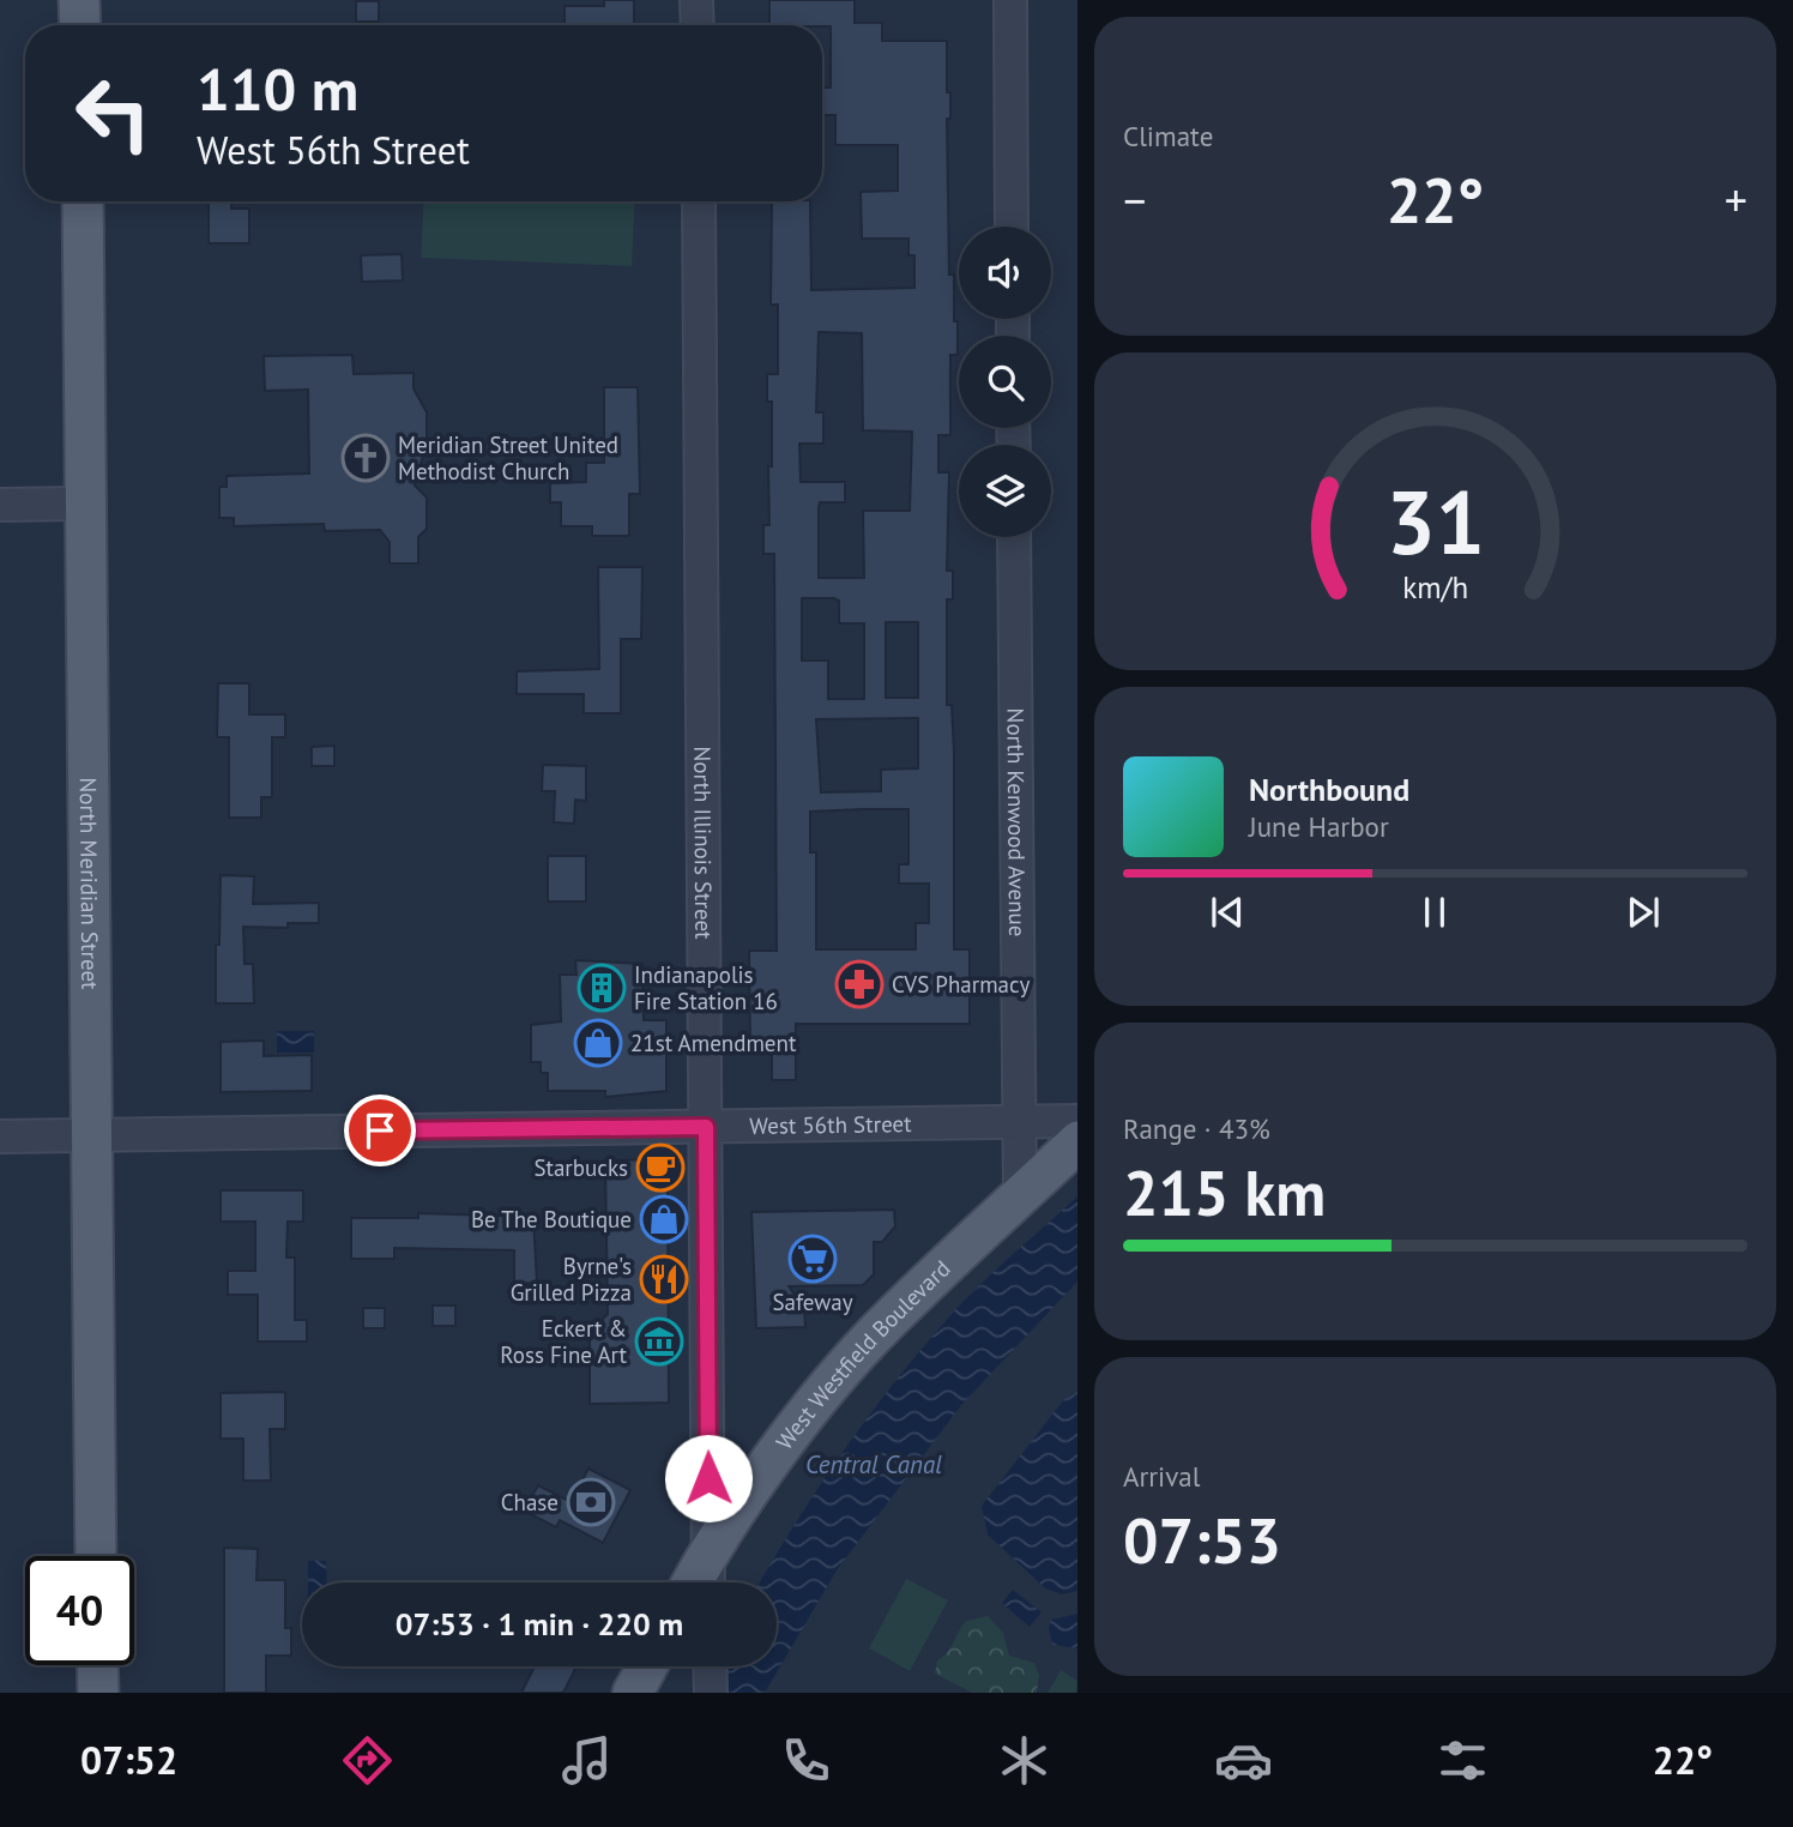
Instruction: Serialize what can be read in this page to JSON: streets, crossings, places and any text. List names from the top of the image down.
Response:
{
  "streets": {
    "main road": ["North Meridian Street", "West Westfield Boulevard"],
    "street": ["North Kenwood Avenue", "North Illinois Street", "West 56th Street"]
  },
  "crossings": [
    ["North Kenwood Avenue", "West 56th Street"],
    ["North Kenwood Avenue", "West Westfield Boulevard"],
    ["North Illinois Street", "West 56th Street"],
    ["North Illinois Street", "West Westfield Boulevard"],
    ["North Meridian Street", "West 56th Street"]
  ],
  "water": ["Central Canal"],
  "places": {
    "church": ["Meridian Street United Methodist Church"],
    "pharmacy": ["CVS Pharmacy"],
    "building": ["Indianapolis Fire Station 16"],
    "shop": ["21st Amendment", "Be The Boutique"],
    "cafe": ["Starbucks"],
    "supermarket": ["Safeway"],
    "restaurant": ["Byrne's Grilled Pizza"],
    "museum": ["Eckert & Ross Fine Art"],
    "bank": ["Chase"]
  },
  "page": {
    "tile": [
      "Climate",
      ["Range · 43%", "215 km"],
      ["Arrival", "07:53"]
    ],
    "turn": ["110 m", "West 56th Street"],
    "heat": ["−", "22°", "+"],
    "song": ["Northbound", "June Harbor"],
    "limit": "40",
    "trip": "07:53 · 1 min · 220 m",
    "tabs": ["07:52", "22°"],
    "gauge": ["31", "km/h"]
  }
}
